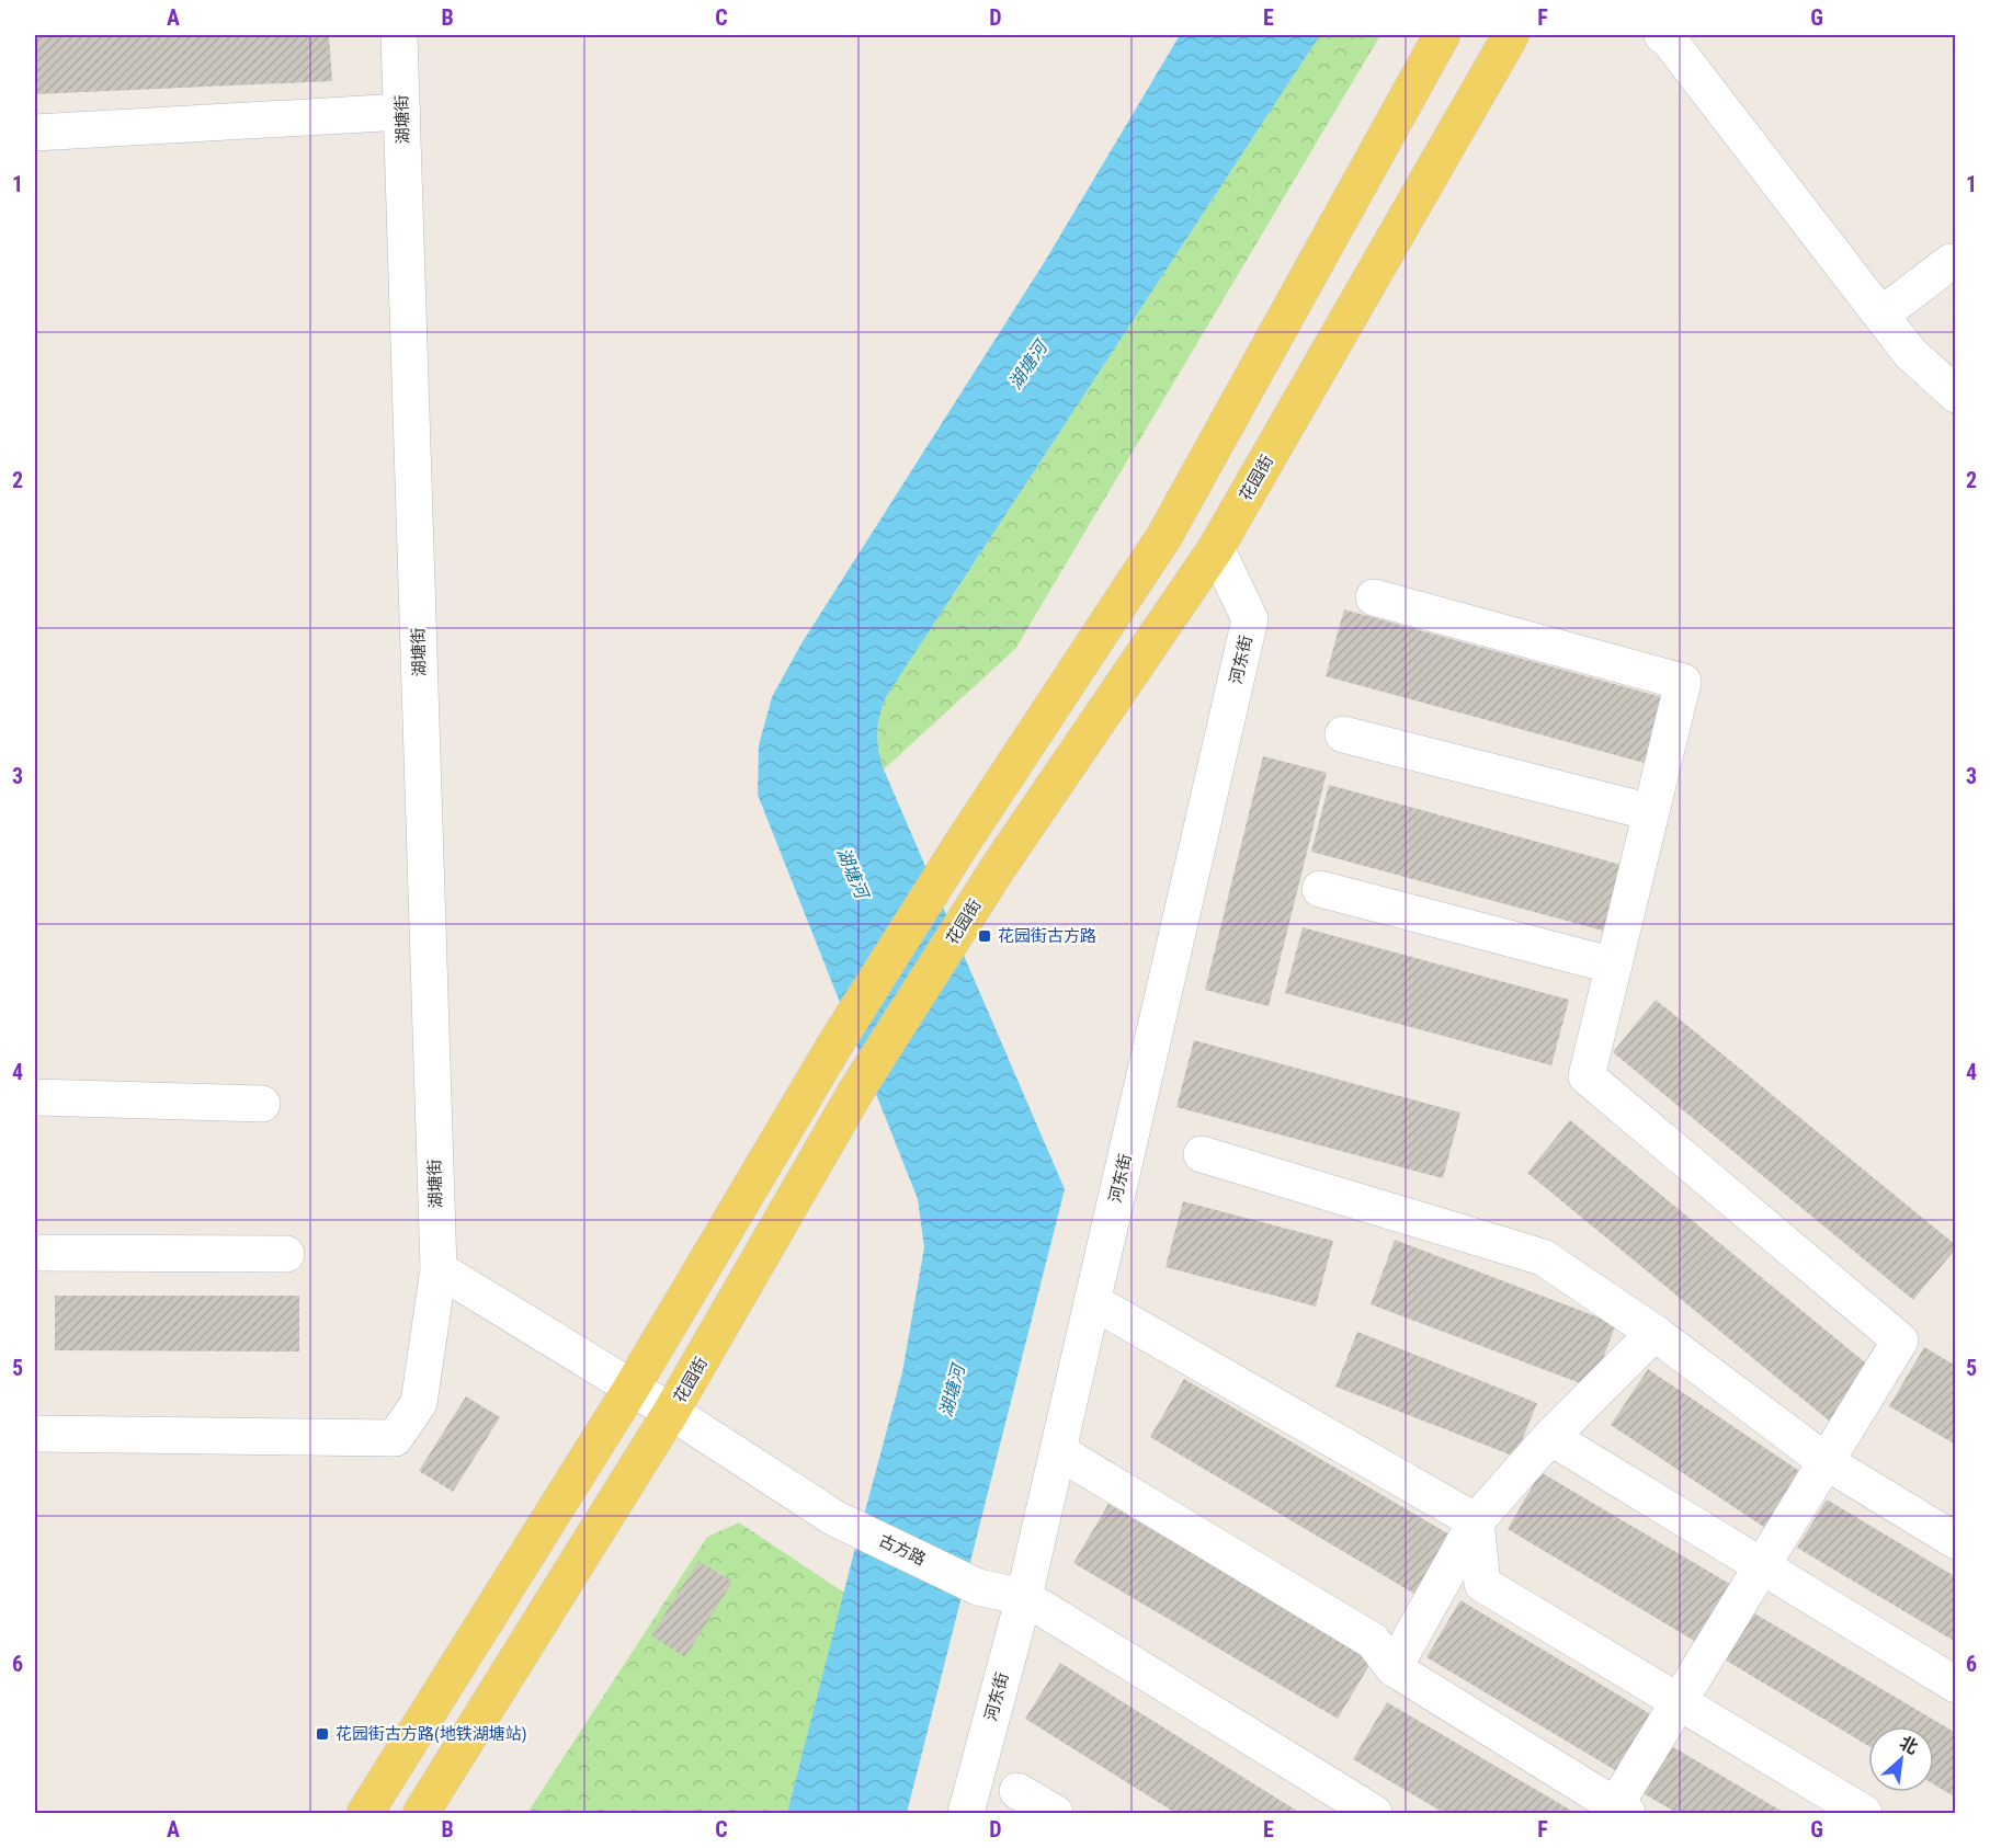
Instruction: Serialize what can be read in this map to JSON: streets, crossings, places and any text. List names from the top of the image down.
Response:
{
  "streets": {
    "main road": ["花园街"],
    "street": ["湖塘街", "河东街", "古方路"]
  },
  "crossings": [
    ["湖塘街", "古方路"],
    ["花园街", "河东街"],
    ["花园街", "古方路"],
    ["河东街", "古方路"]
  ],
  "water": ["湖塘河"],
  "places": {
    "transit": ["花园街古方路", "花园街古方路(地铁湖塘站)"]
  },
  "north": "top right",
  "grid": {
    "columns": [
      "A",
      "B",
      "C",
      "D",
      "E",
      "F",
      "G"
    ],
    "rows": [
      "1",
      "2",
      "3",
      "4",
      "5",
      "6"
    ]
  }
}
